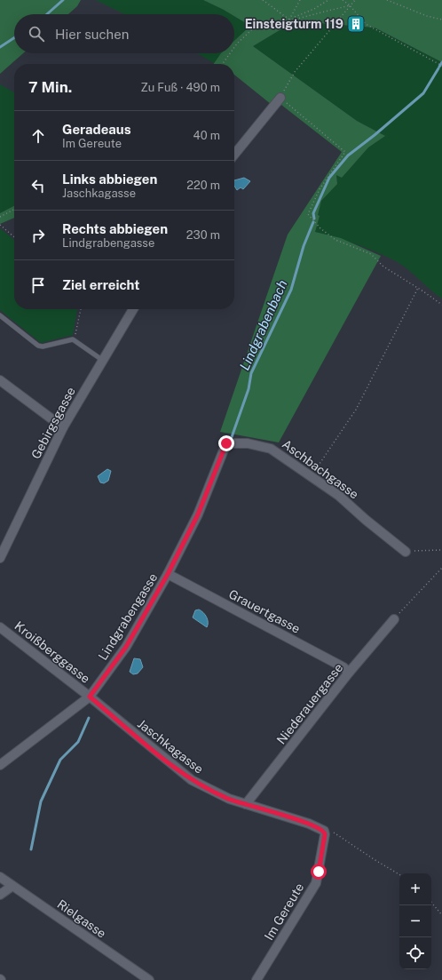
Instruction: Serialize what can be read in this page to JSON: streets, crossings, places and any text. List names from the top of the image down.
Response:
{
  "streets": {
    "street": [
      "Gebirgsgasse",
      "Aschbachgasse",
      "Grauertgasse",
      "Lindgrabengasse",
      "Kroißberggasse",
      "Niederauergasse",
      "Jaschkagasse",
      "Im Gereute",
      "Rielgasse"
    ]
  },
  "crossings": [
    ["Aschbachgasse", "Lindgrabengasse"],
    ["Grauertgasse", "Lindgrabengasse"],
    ["Grauertgasse", "Niederauergasse"],
    ["Lindgrabengasse", "Kroißberggasse"],
    ["Lindgrabengasse", "Jaschkagasse"],
    ["Kroißberggasse", "Jaschkagasse"],
    ["Niederauergasse", "Jaschkagasse"],
    ["Jaschkagasse", "Im Gereute"]
  ],
  "water": ["Lindgrabenbach"],
  "places": {
    "building": ["Einsteigturm 119"]
  },
  "page": {
    "search": "Hier suchen",
    "heading": ["7 Min.", "Zu Fuß · 490 m"],
    "list": [
      ["Geradeaus", "Im Gereute", "40 m"],
      ["Links abbiegen", "Jaschkagasse", "220 m"],
      ["Rechts abbiegen", "Lindgrabengasse", "230 m"],
      "Ziel erreicht"
    ],
    "map_buttons": ["+", "−"]
  }
}
